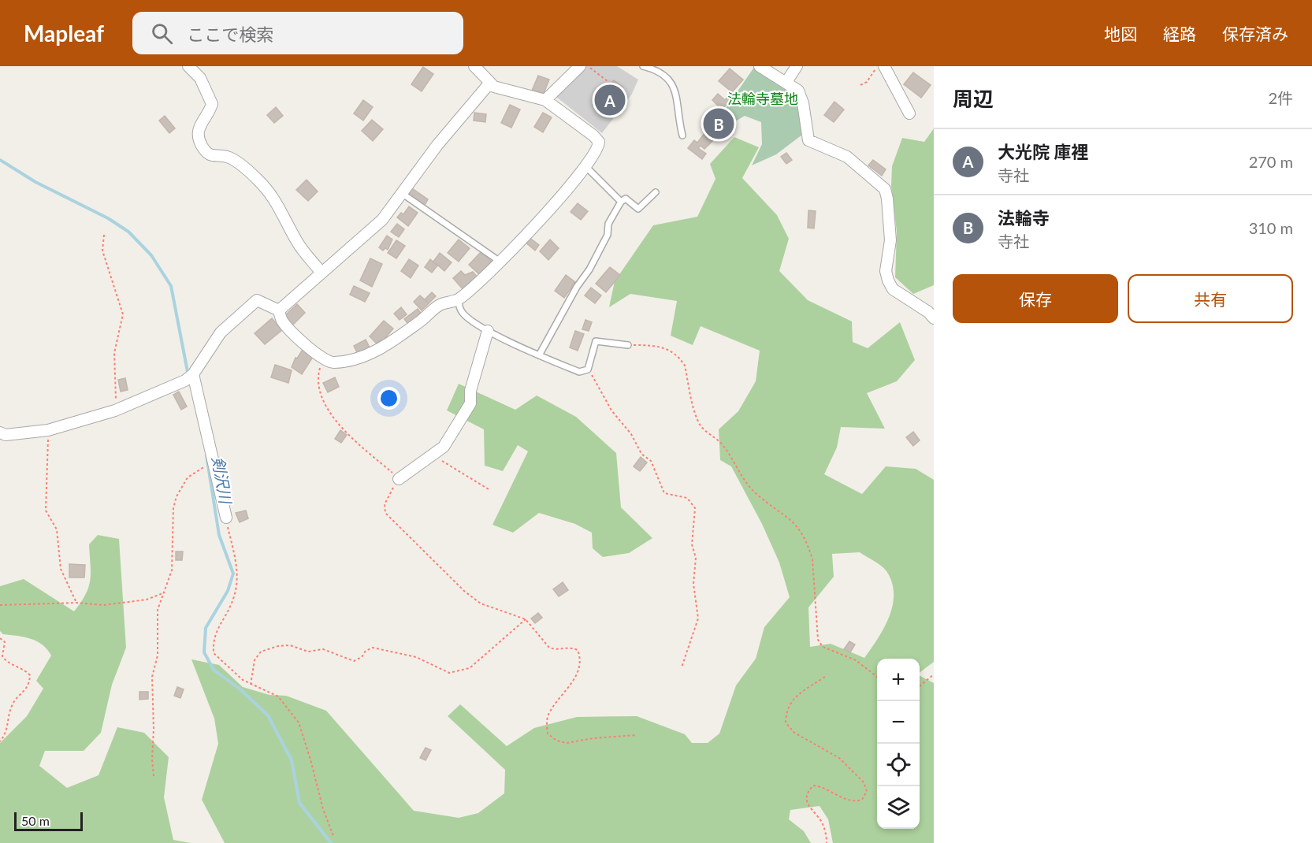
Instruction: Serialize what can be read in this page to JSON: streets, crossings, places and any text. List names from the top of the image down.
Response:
{
  "water": ["剣沢川"],
  "parks": ["法輪寺墓地"],
  "scale_bar": "50 m",
  "page": {
    "header": "Mapleaf",
    "search": "ここで検索",
    "nav": ["地図", "経路", "保存済み"],
    "heading": ["周辺", "2件"],
    "pins": ["A", "B"],
    "list": [
      {
        "mark": "A",
        "name": "大光院 庫裡",
        "note": "寺社",
        "value": "270 m"
      },
      {
        "mark": "B",
        "name": "法輪寺",
        "note": "寺社",
        "value": "310 m"
      }
    ],
    "buttons": ["保存", "共有"],
    "map_buttons": ["+", "−"],
    "scale": "50 m"
  }
}
